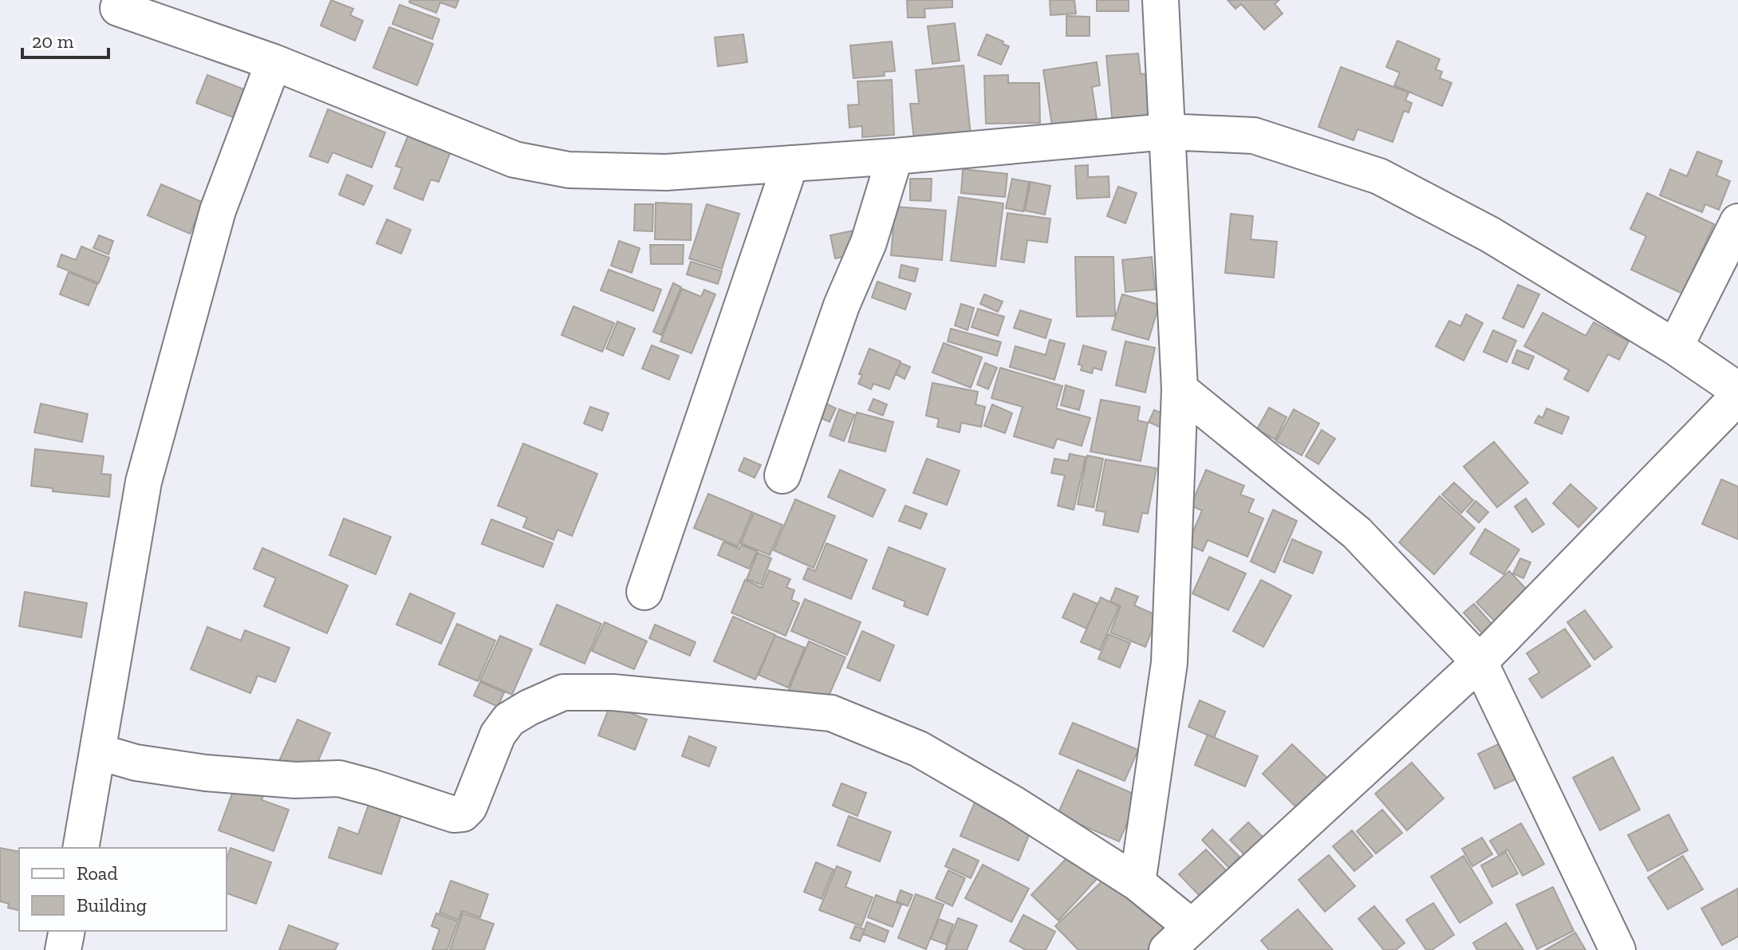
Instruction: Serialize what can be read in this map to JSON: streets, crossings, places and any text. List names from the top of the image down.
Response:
{
  "legend": ["Road", "Building"],
  "scale_bar": "20 m"
}
